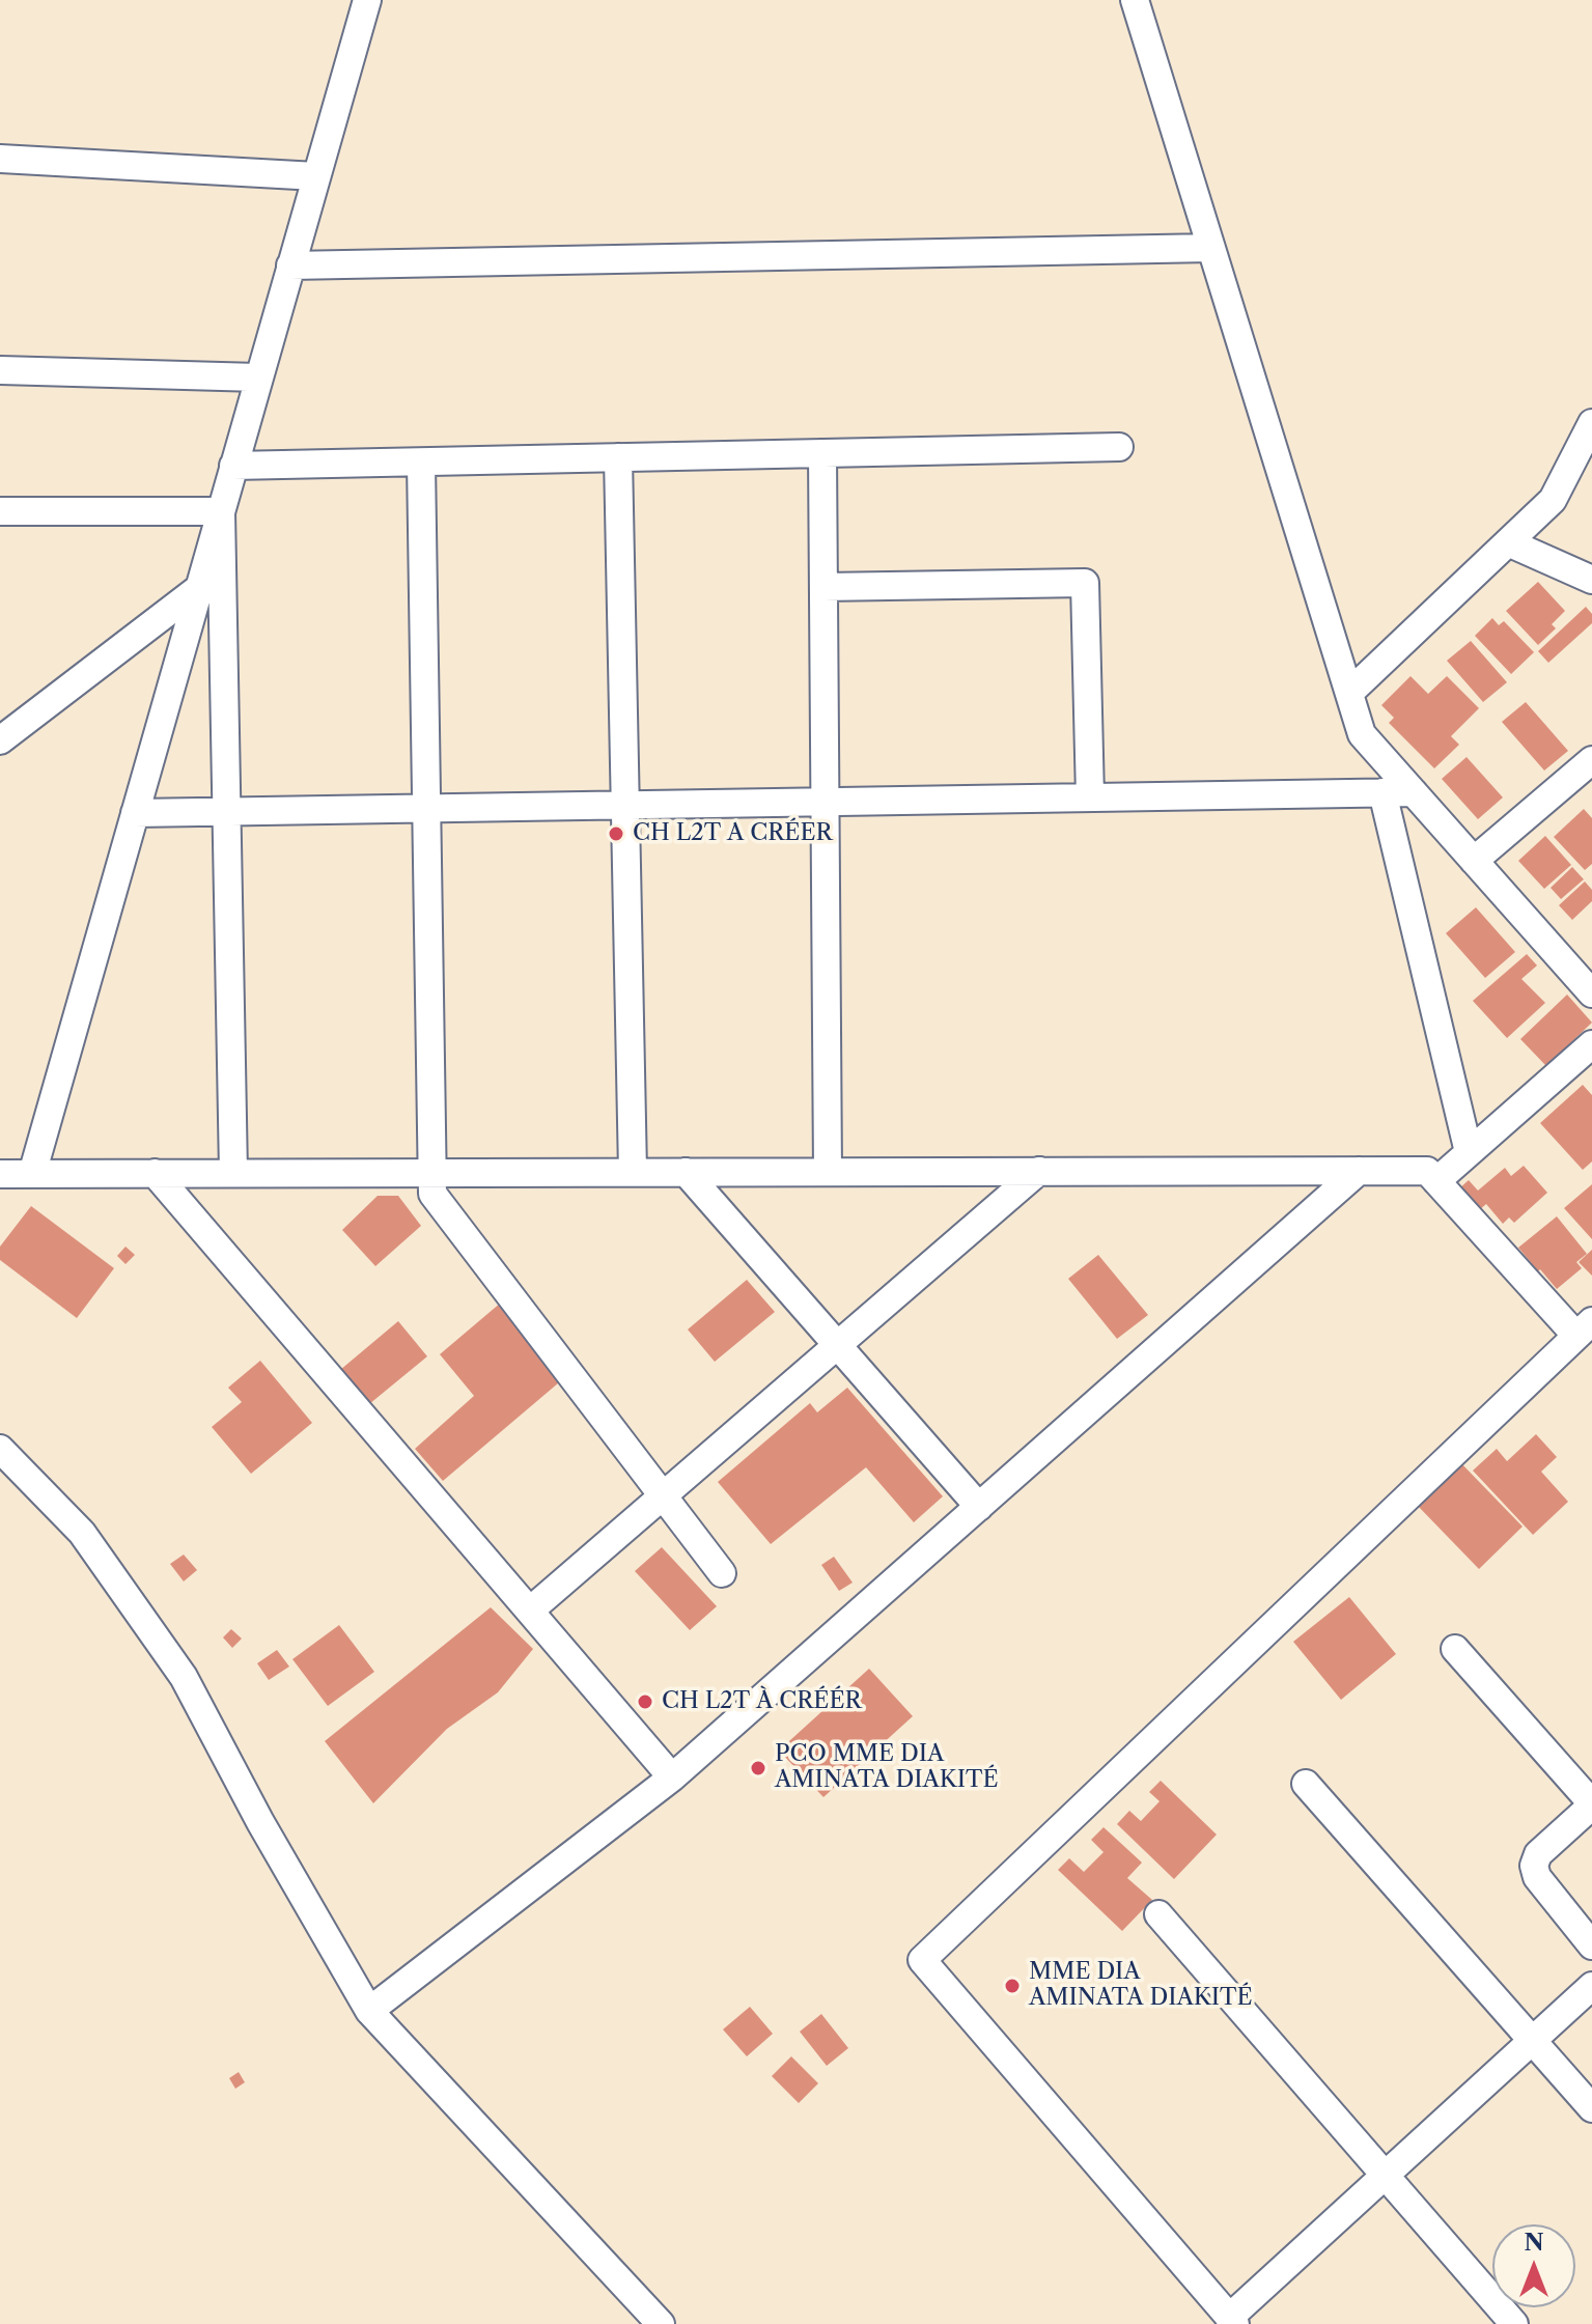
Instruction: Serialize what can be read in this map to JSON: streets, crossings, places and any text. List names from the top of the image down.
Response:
{
  "places": [
    "CH L2T A CRÉER",
    "CH L2T À CRÉÉR",
    "PCO MME DIA AMINATA DIAKITÉ",
    "MME DIA AMINATA DIAKITÉ"
  ],
  "north": "top"
}
